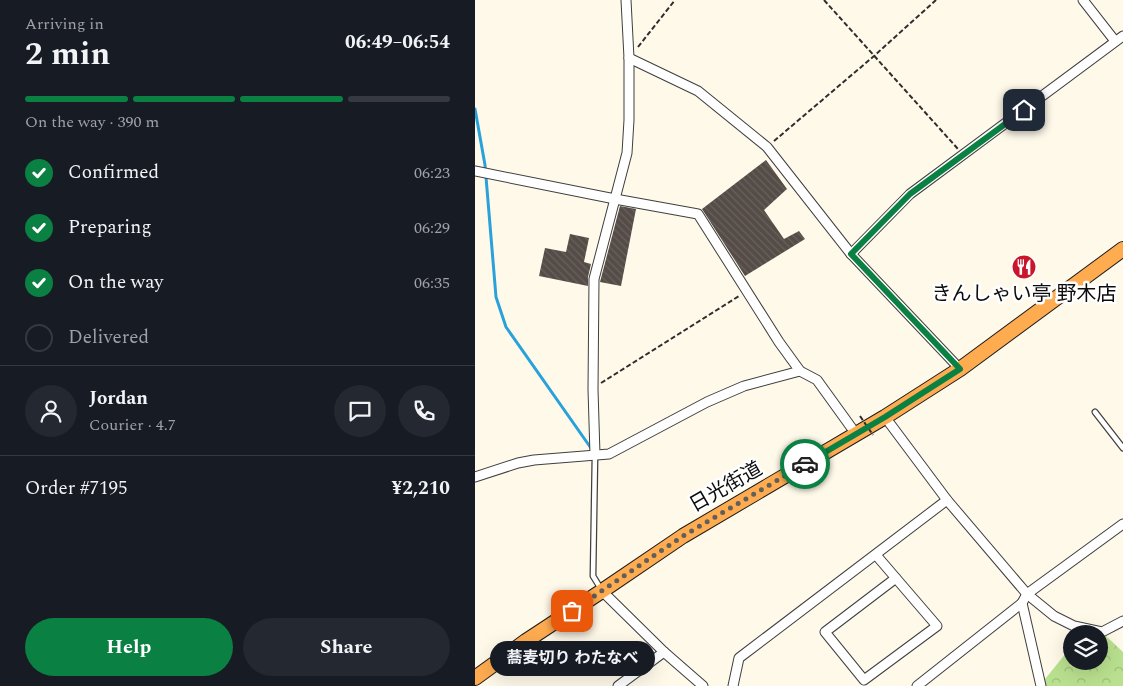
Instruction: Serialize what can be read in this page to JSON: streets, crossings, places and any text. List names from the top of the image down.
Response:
{
  "streets": {
    "highway": ["日光街道"]
  },
  "places": {
    "restaurant": ["きんしゃい亭 野木店"],
    "other": ["蕎麦切り わたなべ"]
  },
  "page": {
    "heading": ["2 min", "Arriving in", "06:49–06:54"],
    "panel": [
      "Jordan",
      "Courier · 4.7",
      "Order #7195",
      "¥2,210"
    ],
    "bar": "On the way · 390 m",
    "list": [
      ["Confirmed", "06:23"],
      ["Preparing", "06:29"],
      ["On the way", "06:35"],
      "Delivered"
    ],
    "buttons": ["Help", "Share"],
    "bubble": "蕎麦切り わたなべ"
  }
}
